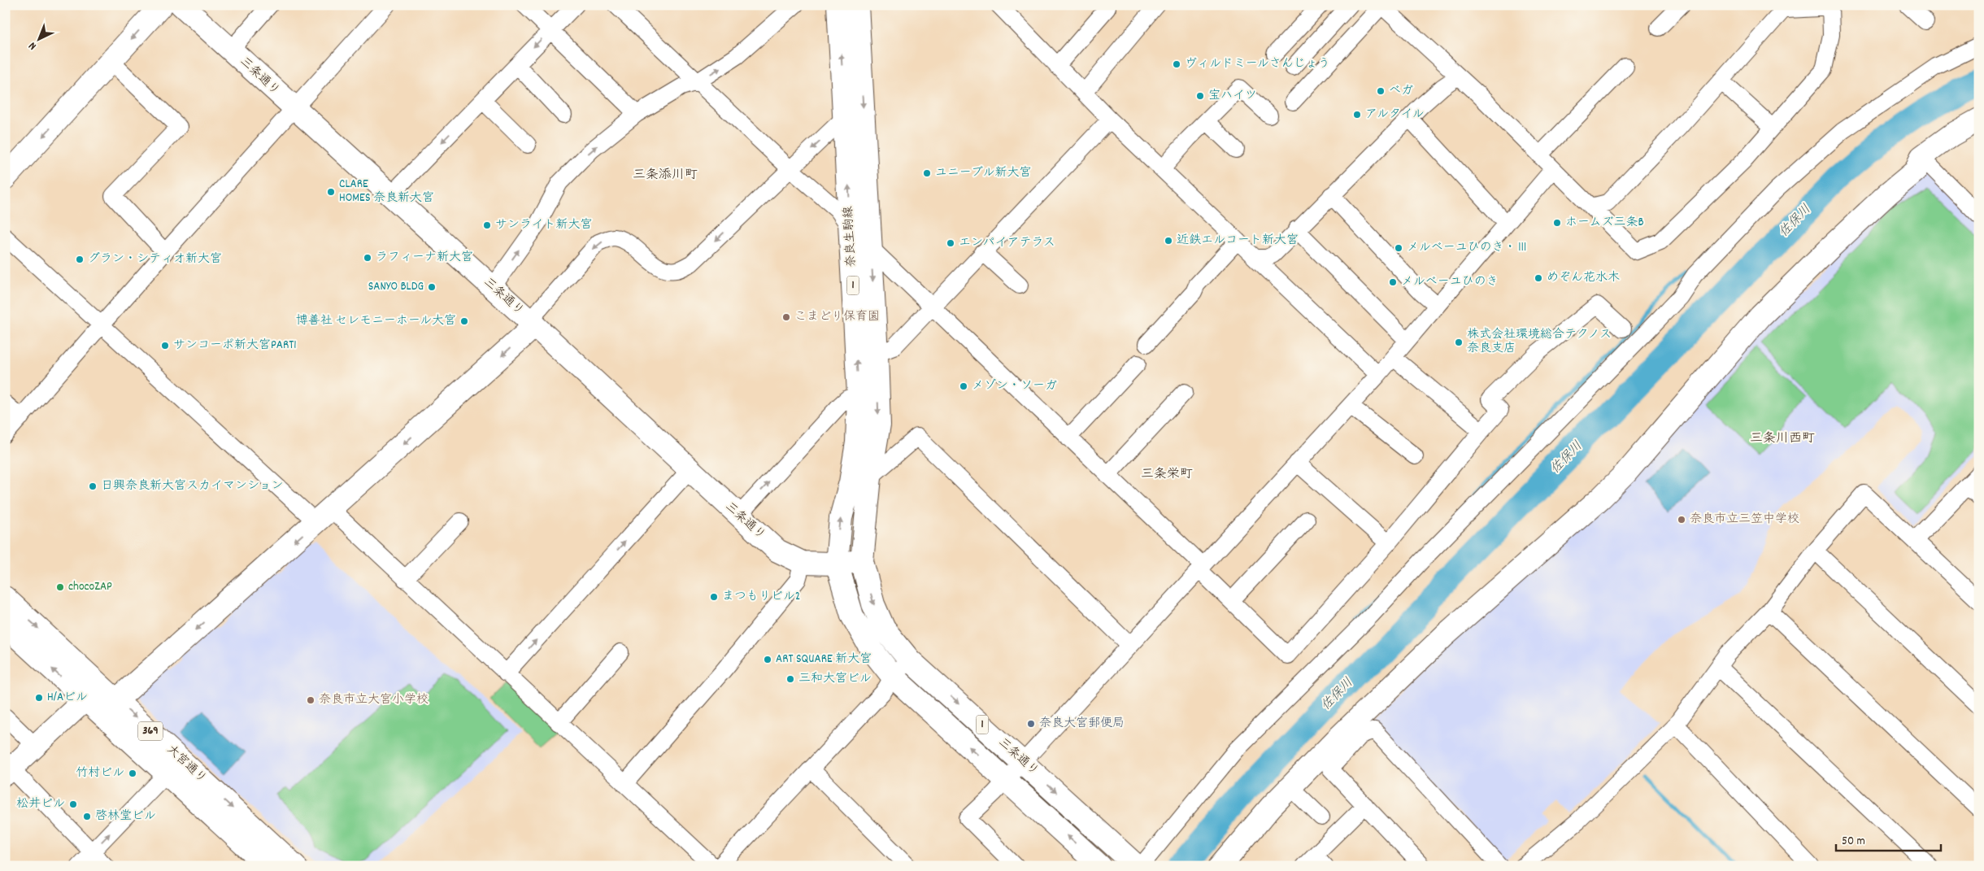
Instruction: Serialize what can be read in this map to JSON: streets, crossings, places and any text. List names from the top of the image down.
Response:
{
  "streets": {
    "main road": [
      "三条通り",
      "奈良生駒線",
      "1",
      "369",
      "大宮通り"
    ]
  },
  "crossings": [
    ["三条通り", "奈良生駒線"]
  ],
  "districts": ["三条添川町", "三条川西町", "三条栄町"],
  "water": ["佐保川"],
  "places": [
    "ヴィルドミールさんじょう",
    "ベガ",
    "宝ハイツ",
    "アルタイル",
    "ユニーブル新大宮",
    "CLARE HOMES 奈良新大宮",
    "ホームズ三条B",
    "サンライト新大宮",
    "近鉄エルコート新大宮",
    "エンパイアテラス",
    "メルベーユひのき・Ⅲ",
    "ラフィーナ新大宮",
    "グラン・シティオ新大宮",
    "めぞん花水木",
    "メルベーユひのき",
    "SANYO BLDG",
    "こまどり保育園",
    "博善社 セレモニーホール大宮",
    "株式会社環境総合テクノス 奈良支店",
    "サンコーポ新大宮PART1",
    "メゾン・ソーガ",
    "日興奈良新大宮スカイマンション",
    "奈良市立三笠中学校",
    "chocoZAP",
    "まつもりビル2",
    "ART SQUARE 新大宮",
    "三和大宮ビル",
    "H/Aビル",
    "奈良市立大宮小学校",
    "奈良大宮郵便局",
    "竹村ビル",
    "松井ビル",
    "啓林堂ビル"
  ],
  "scale_bar": "50 m",
  "north": "bottom left"
}
